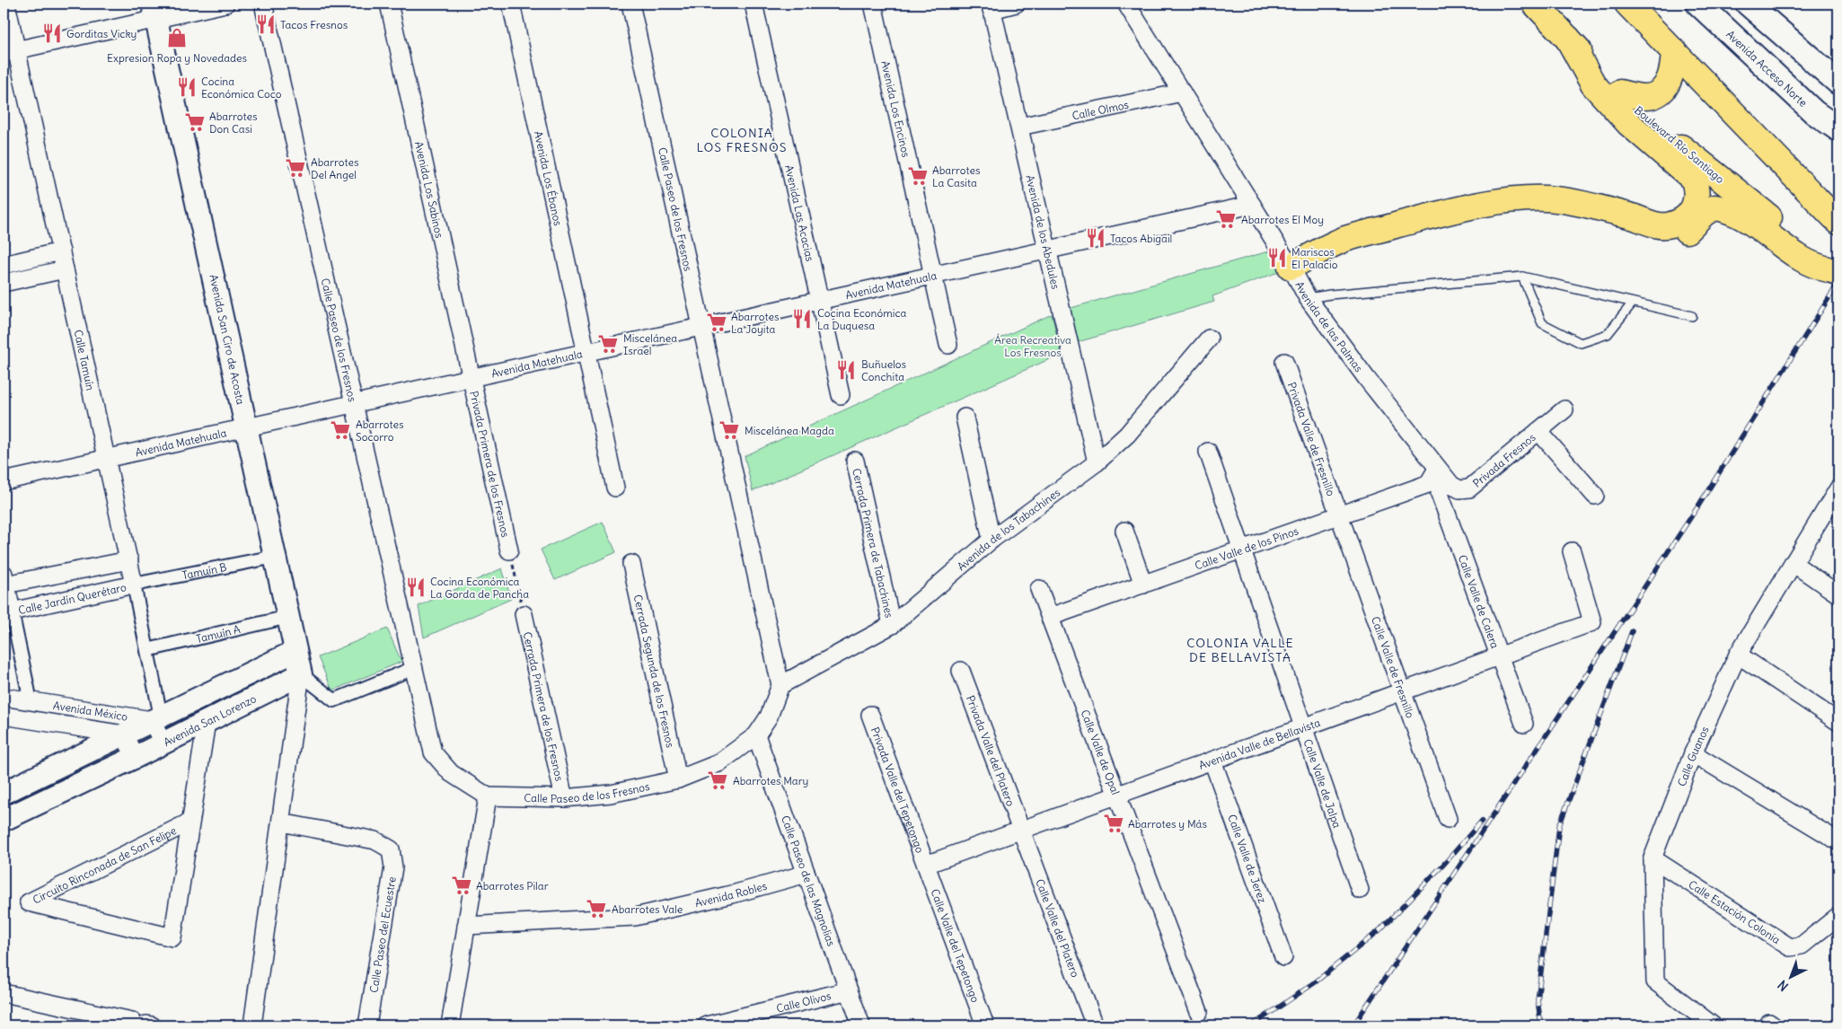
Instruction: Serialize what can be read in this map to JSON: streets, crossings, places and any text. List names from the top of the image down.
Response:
{
  "streets": {
    "main road": ["Avenida Acceso Norte", "Boulevard Río Santiago"],
    "street": [
      "Avenida Los Encinos",
      "Calle Olmos",
      "Avenida Los Ébanos",
      "Avenida Los Sabinos",
      "Calle Paseo de los Fresnos",
      "Avenida Las Acacias",
      "Avenida de los Abedules",
      "Avenida Matehuala",
      "Avenida de las Palmas",
      "Avenida San Ciro de Acosta",
      "Calle Tamuín",
      "Privada Valle de Fresnillo",
      "Privada Fresnos",
      "Privada Primera de los Fresnos",
      "Avenida de los Tabachines",
      "Cerrada Primera de Tabachines",
      "Calle Valle de los Pinos",
      "Tamuín B",
      "Calle Jardín Querétaro",
      "Calle Valle de Calera",
      "Tamuín A",
      "Calle Valle de Fresnillo",
      "Cerrada Segunda de los Fresnos",
      "Cerrada Primera de los Fresnos",
      "Avenida México",
      "Avenida San Lorenzo",
      "Avenida Valle de Bellavista",
      "Privada Valle del Platero",
      "Calle Valle de Opal",
      "Calle Guanos",
      "Calle Valle de Jalpa",
      "Privada Valle del Tepetongo",
      "Calle Valle de Jerez",
      "Circuito Rinconada de San Felipe",
      "Calle Paseo de las Magnolias",
      "Avenida Robles",
      "Calle Estación Colonia",
      "Calle Valle del Platero",
      "Calle Paseo del Ecuestre",
      "Calle Valle del Tepetongo",
      "Calle Olivos"
    ]
  },
  "crossings": [
    ["Avenida Los Encinos", "Avenida Matehuala"],
    ["Calle Olmos", "Avenida de los Abedules"],
    ["Calle Olmos", "Avenida de las Palmas"],
    ["Avenida Los Ébanos", "Avenida Matehuala"],
    ["Avenida Los Sabinos", "Avenida Matehuala"],
    ["Avenida Los Sabinos", "Privada Primera de los Fresnos"],
    ["Calle Paseo de los Fresnos", "Avenida Matehuala"],
    ["Calle Paseo de los Fresnos", "Avenida de los Tabachines"],
    ["Calle Paseo de los Fresnos", "Cerrada Segunda de los Fresnos"],
    ["Calle Paseo de los Fresnos", "Cerrada Primera de los Fresnos"],
    ["Calle Paseo de los Fresnos", "Calle Paseo de las Magnolias"],
    ["Avenida Las Acacias", "Avenida Matehuala"],
    ["Avenida de los Abedules", "Avenida Matehuala"],
    ["Avenida de los Abedules", "Avenida de los Tabachines"],
    ["Avenida Matehuala", "Avenida de las Palmas"],
    ["Avenida Matehuala", "Avenida San Ciro de Acosta"],
    ["Avenida Matehuala", "Calle Tamuín"],
    ["Avenida Matehuala", "Privada Primera de los Fresnos"],
    ["Avenida de las Palmas", "Privada Fresnos"],
    ["Avenida de las Palmas", "Calle Valle de los Pinos"],
    ["Avenida de las Palmas", "Calle Valle de Calera"],
    ["Avenida San Ciro de Acosta", "Tamuín B"],
    ["Avenida San Ciro de Acosta", "Tamuín A"],
    ["Avenida San Ciro de Acosta", "Avenida San Lorenzo"],
    ["Calle Tamuín", "Tamuín B"],
    ["Calle Tamuín", "Calle Jardín Querétaro"],
    ["Calle Tamuín", "Tamuín A"],
    ["Calle Tamuín", "Avenida México"],
    ["Privada Valle de Fresnillo", "Calle Valle de los Pinos"],
    ["Privada Valle de Fresnillo", "Calle Valle de Fresnillo"],
    ["Avenida de los Tabachines", "Cerrada Primera de Tabachines"],
    ["Calle Valle de los Pinos", "Calle Valle de Calera"],
    ["Calle Valle de los Pinos", "Calle Valle de Fresnillo"],
    ["Calle Valle de los Pinos", "Calle Valle de Opal"],
    ["Calle Valle de los Pinos", "Calle Valle de Jalpa"],
    ["Tamuín B", "Calle Jardín Querétaro"],
    ["Calle Valle de Calera", "Avenida Valle de Bellavista"],
    ["Calle Valle de Fresnillo", "Avenida Valle de Bellavista"],
    ["Avenida México", "Avenida San Lorenzo"],
    ["Avenida Valle de Bellavista", "Privada Valle del Platero"],
    ["Avenida Valle de Bellavista", "Calle Valle de Opal"],
    ["Avenida Valle de Bellavista", "Calle Valle de Jalpa"],
    ["Avenida Valle de Bellavista", "Privada Valle del Tepetongo"],
    ["Avenida Valle de Bellavista", "Calle Valle de Jerez"],
    ["Avenida Valle de Bellavista", "Calle Valle del Platero"],
    ["Avenida Valle de Bellavista", "Calle Valle del Tepetongo"],
    ["Privada Valle del Platero", "Calle Valle del Platero"],
    ["Calle Guanos", "Calle Estación Colonia"],
    ["Privada Valle del Tepetongo", "Calle Valle del Tepetongo"],
    ["Calle Paseo de las Magnolias", "Avenida Robles"],
    ["Calle Paseo de las Magnolias", "Calle Olivos"]
  ],
  "districts": ["COLONIA LOS FRESNOS", "COLONIA VALLE DE BELLAVISTA"],
  "parks": ["Área Recreativa Los Fresnos"],
  "places": {
    "restaurant": [
      "Tacos Fresnos",
      "Gorditas Vicky",
      "Cocina Económica Coco",
      "Tacos Abigail",
      "Mariscos El Palacio",
      "Cocina Económica La Duquesa",
      "Buñuelos Conchita",
      "Cocina Económica La Gorda de Pancha"
    ],
    "shop": ["Expresion Ropa y Novedades"],
    "supermarket": [
      "Abarrotes Don Casi",
      "Abarrotes Del Angel",
      "Abarrotes La Casita",
      "Abarrotes El Moy",
      "Abarrotes La Joyita",
      "Miscelánea Israel",
      "Abarrotes Socorro",
      "Miscelánea Magda",
      "Abarrotes Mary",
      "Abarrotes y Más",
      "Abarrotes Pilar",
      "Abarrotes Vale"
    ]
  },
  "north": "bottom left"
}
